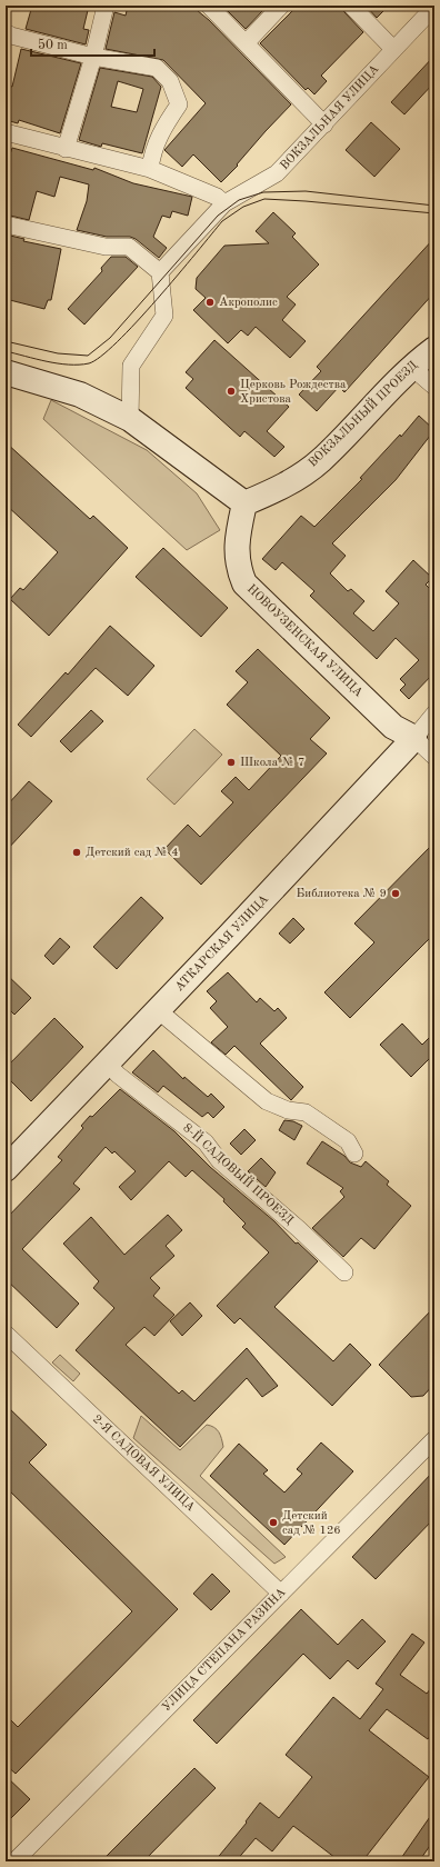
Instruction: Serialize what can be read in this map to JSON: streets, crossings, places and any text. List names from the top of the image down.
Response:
{
  "streets": {
    "main road": ["ВОКЗАЛЬНЫЙ ПРОЕЗД", "НОВОУЗЕНСКАЯ УЛИЦА", "АТКАРСКАЯ УЛИЦА"],
    "street": [
      "ВОКЗАЛЬНАЯ УЛИЦА",
      "8-Й САДОВЫЙ ПРОЕЗД",
      "2-Я САДОВАЯ УЛИЦА",
      "УЛИЦА СТЕПАНА РАЗИНА"
    ]
  },
  "crossings": [
    ["ВОКЗАЛЬНЫЙ ПРОЕЗД", "НОВОУЗЕНСКАЯ УЛИЦА"],
    ["НОВОУЗЕНСКАЯ УЛИЦА", "АТКАРСКАЯ УЛИЦА"],
    ["АТКАРСКАЯ УЛИЦА", "8-Й САДОВЫЙ ПРОЕЗД"],
    ["2-Я САДОВАЯ УЛИЦА", "УЛИЦА СТЕПАНА РАЗИНА"]
  ],
  "places": [
    "Акрополис",
    "Церковь Рождества Христова",
    "Школа № 7",
    "Детский сад № 4",
    "Библиотека № 9",
    "Детский сад № 126"
  ],
  "scale_bar": "50 m"
}
